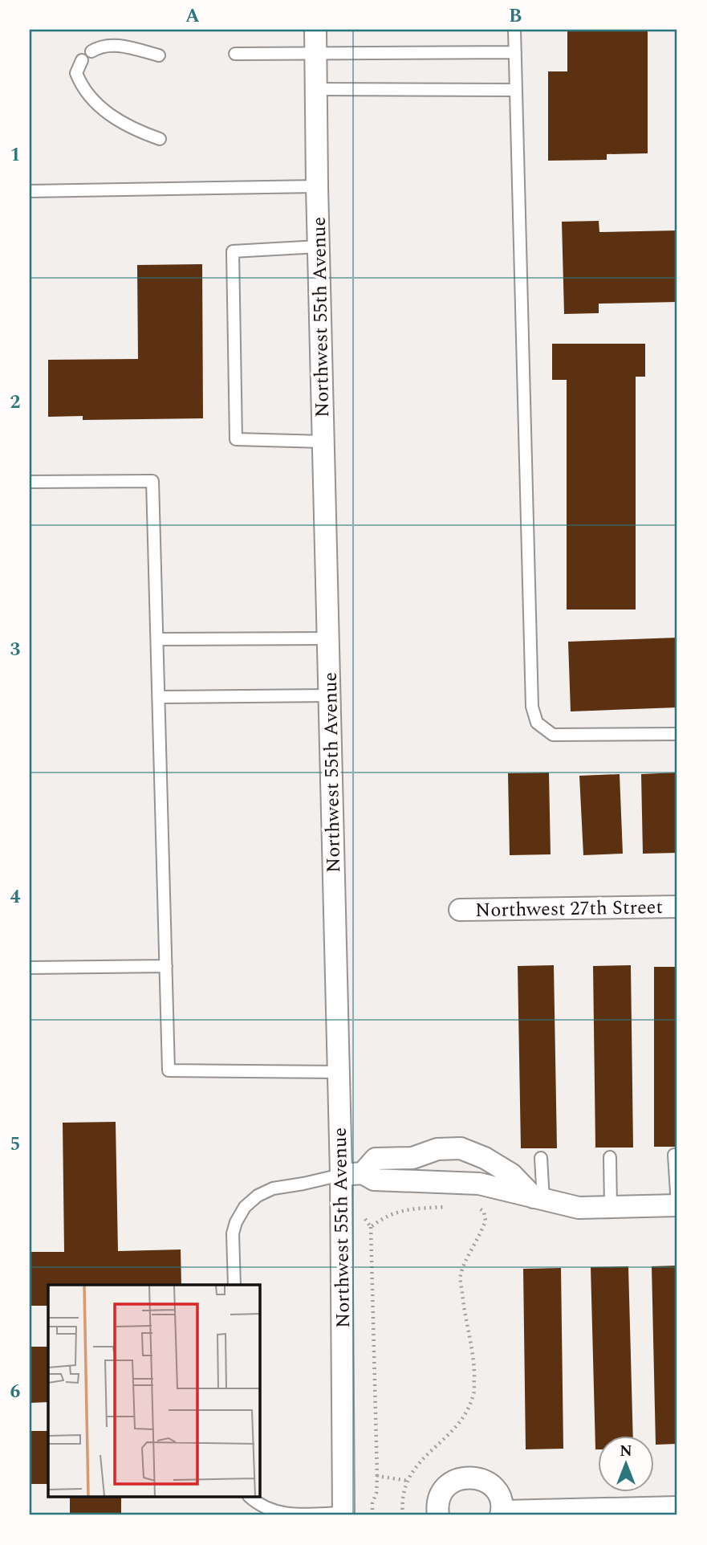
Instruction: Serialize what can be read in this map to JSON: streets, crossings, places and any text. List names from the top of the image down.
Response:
{
  "streets": {
    "street": ["Northwest 55th Avenue", "Northwest 27th Street"]
  },
  "north": "top",
  "grid": {
    "columns": ["A", "B"],
    "rows": [
      "1",
      "2",
      "3",
      "4",
      "5",
      "6"
    ]
  }
}
